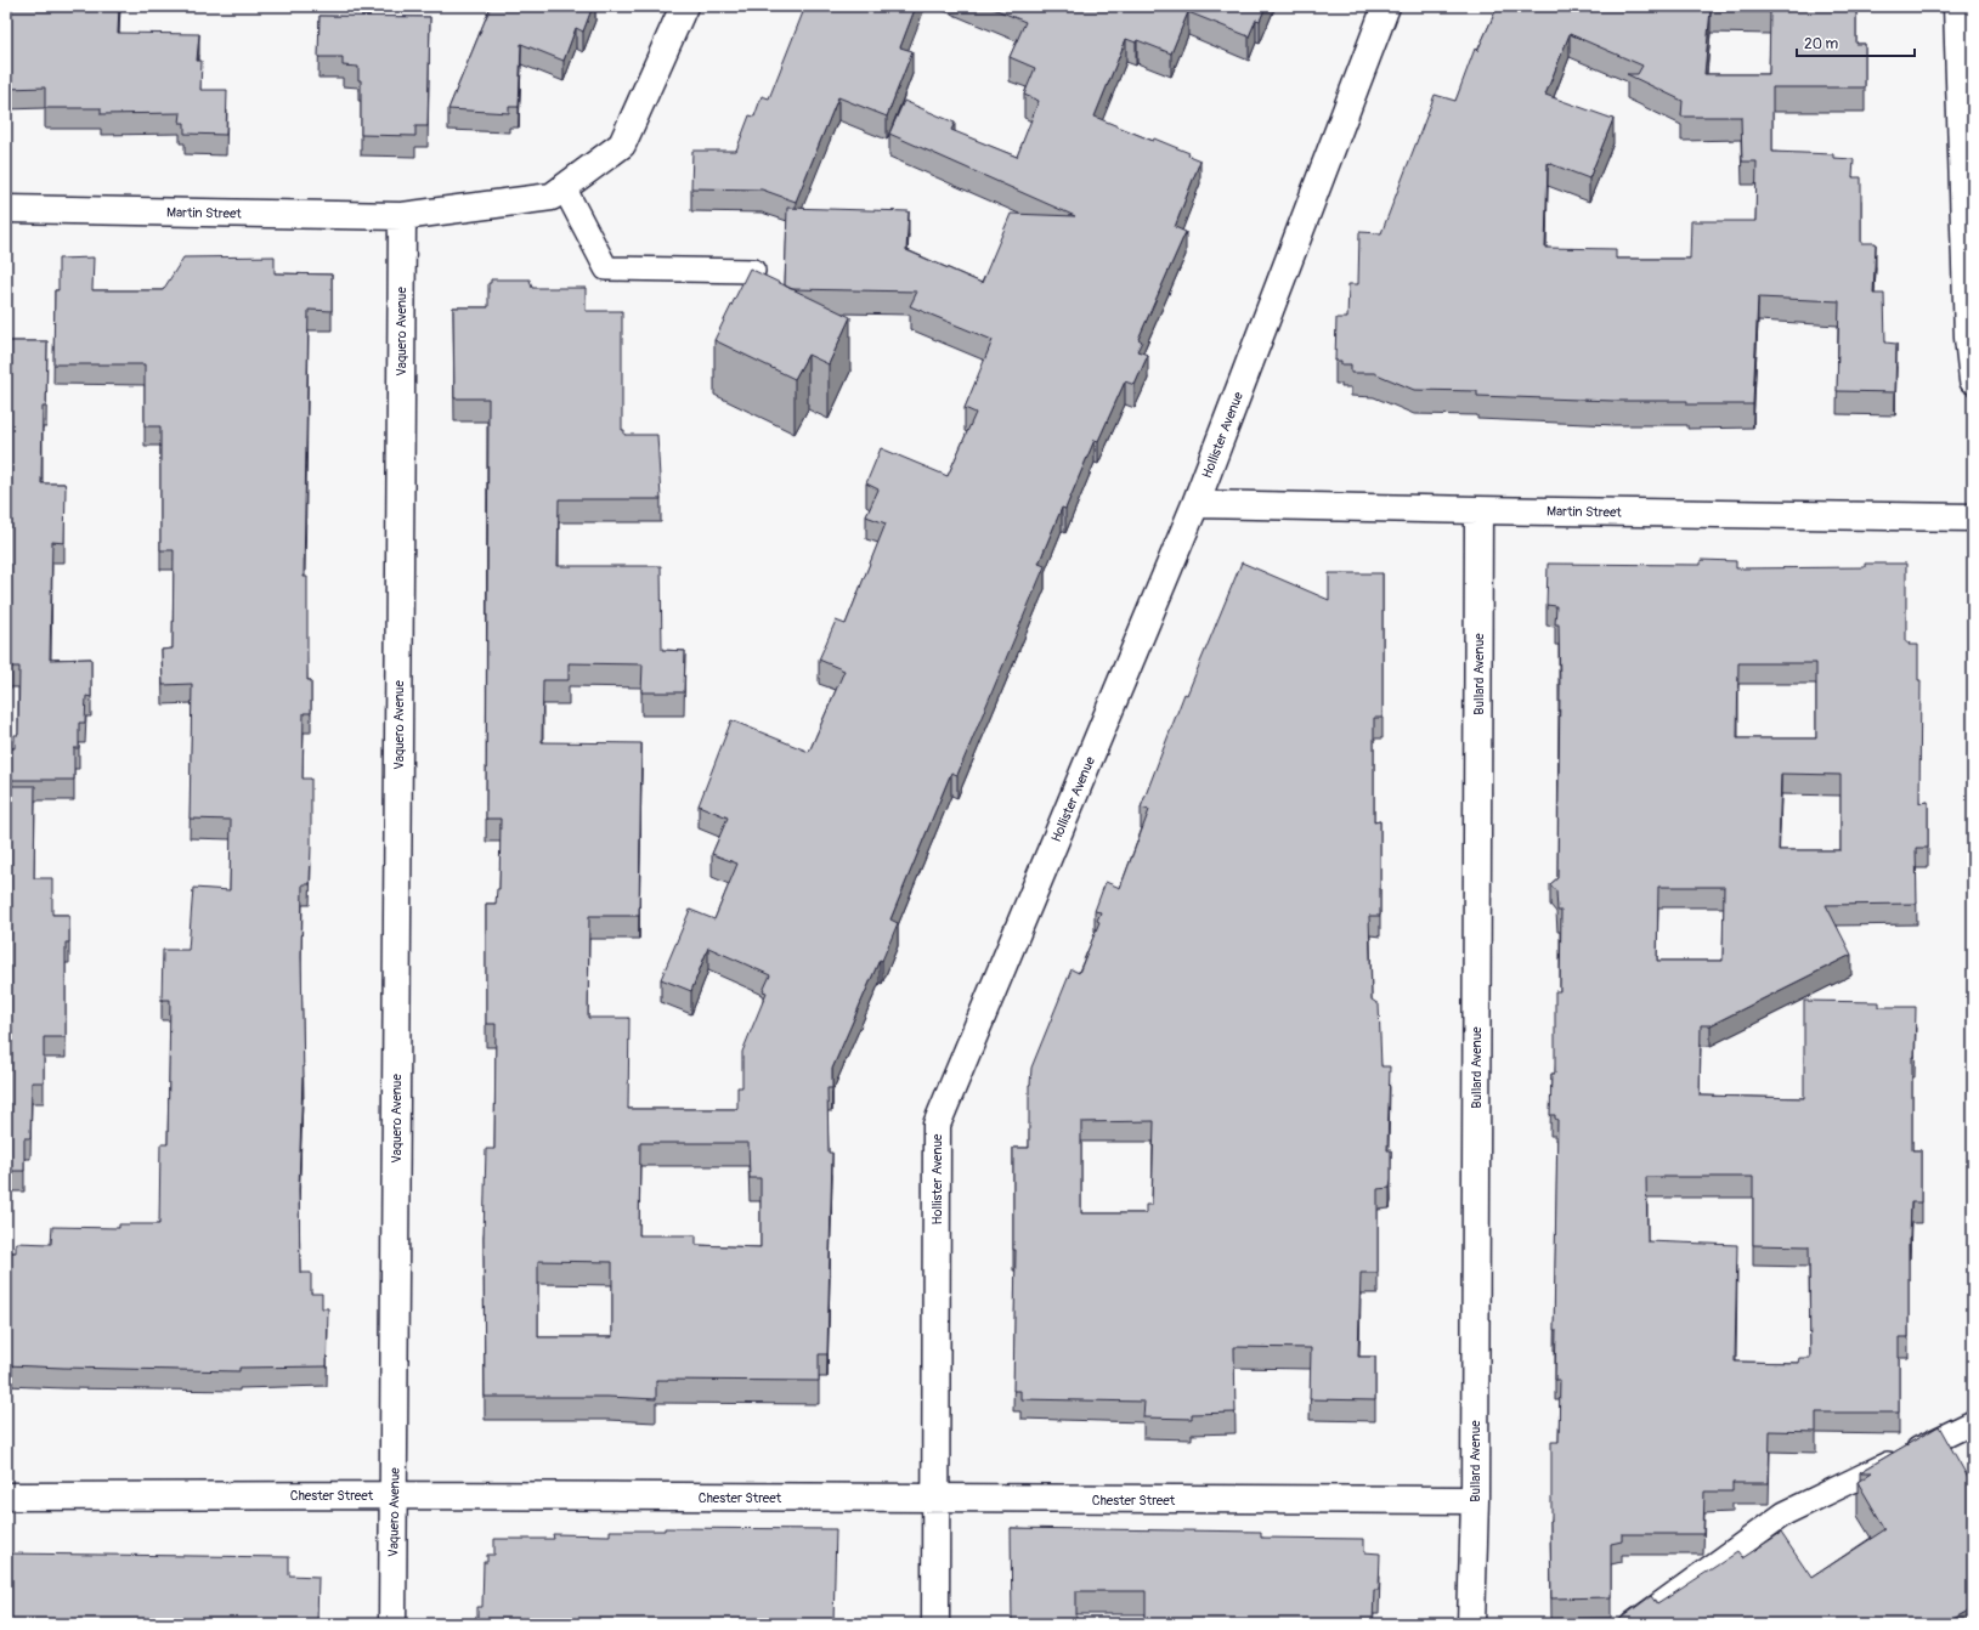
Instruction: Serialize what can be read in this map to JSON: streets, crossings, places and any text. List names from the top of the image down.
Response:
{
  "streets": {
    "street": [
      "Martin Street",
      "Vaquero Avenue",
      "Hollister Avenue",
      "Bullard Avenue",
      "Chester Street"
    ]
  },
  "crossings": [
    ["Martin Street", "Vaquero Avenue"],
    ["Martin Street", "Hollister Avenue"],
    ["Martin Street", "Bullard Avenue"],
    ["Vaquero Avenue", "Chester Street"],
    ["Hollister Avenue", "Chester Street"],
    ["Bullard Avenue", "Chester Street"]
  ],
  "scale_bar": "20 m"
}
